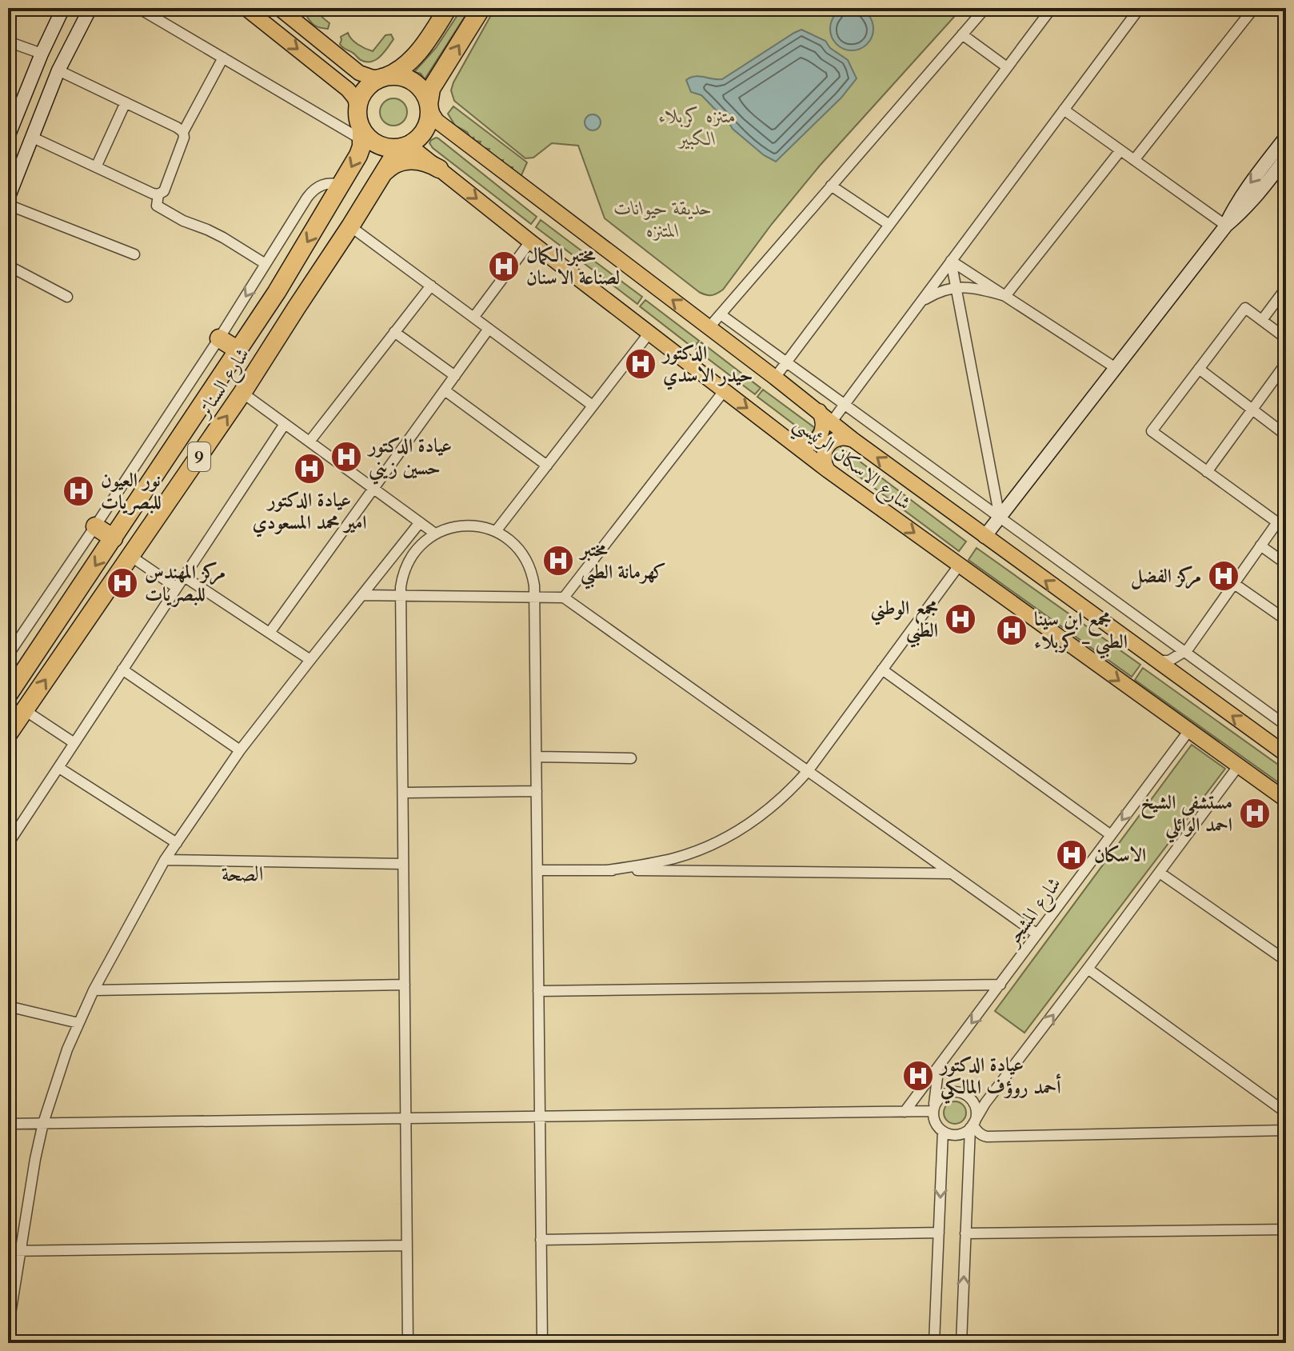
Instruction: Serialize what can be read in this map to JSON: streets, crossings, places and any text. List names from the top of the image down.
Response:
{
  "streets": {
    "highway": ["شارع السناتر", "9"],
    "main road": ["شارع الاسكان الرئيسي"],
    "street": ["شارع المشجر"]
  },
  "crossings": [
    ["شارع السناتر", "9"],
    ["شارع السناتر", "شارع الاسكان الرئيسي"],
    ["9", "شارع الاسكان الرئيسي"],
    ["شارع الاسكان الرئيسي", "شارع المشجر"]
  ],
  "districts": ["الصحة"],
  "parks": ["متنزه كربلاء الكبير", "حديقة حيوانات المتنزه"],
  "places": {
    "hospital": [
      "مختبر الكمال لصناعة الاسنان",
      "الدكتور حيدر الاسدي",
      "عيادة الدكتور حسين زيني",
      "عيادة الدكتور امير محمد المسعودي",
      "نور العيون للبصريات",
      "مختبر كهرمانة الطبي",
      "مركز الفضل",
      "مركز المهندس للبصريات",
      "مجمع الوطني الطبي",
      "مجمع ابن سينا الطبي - كربلاء",
      "مستشفى الشيخ احمد الوائلي",
      "الاسكان",
      "عيادة الدكتور أحمد روؤف المالكي"
    ]
  }
}
